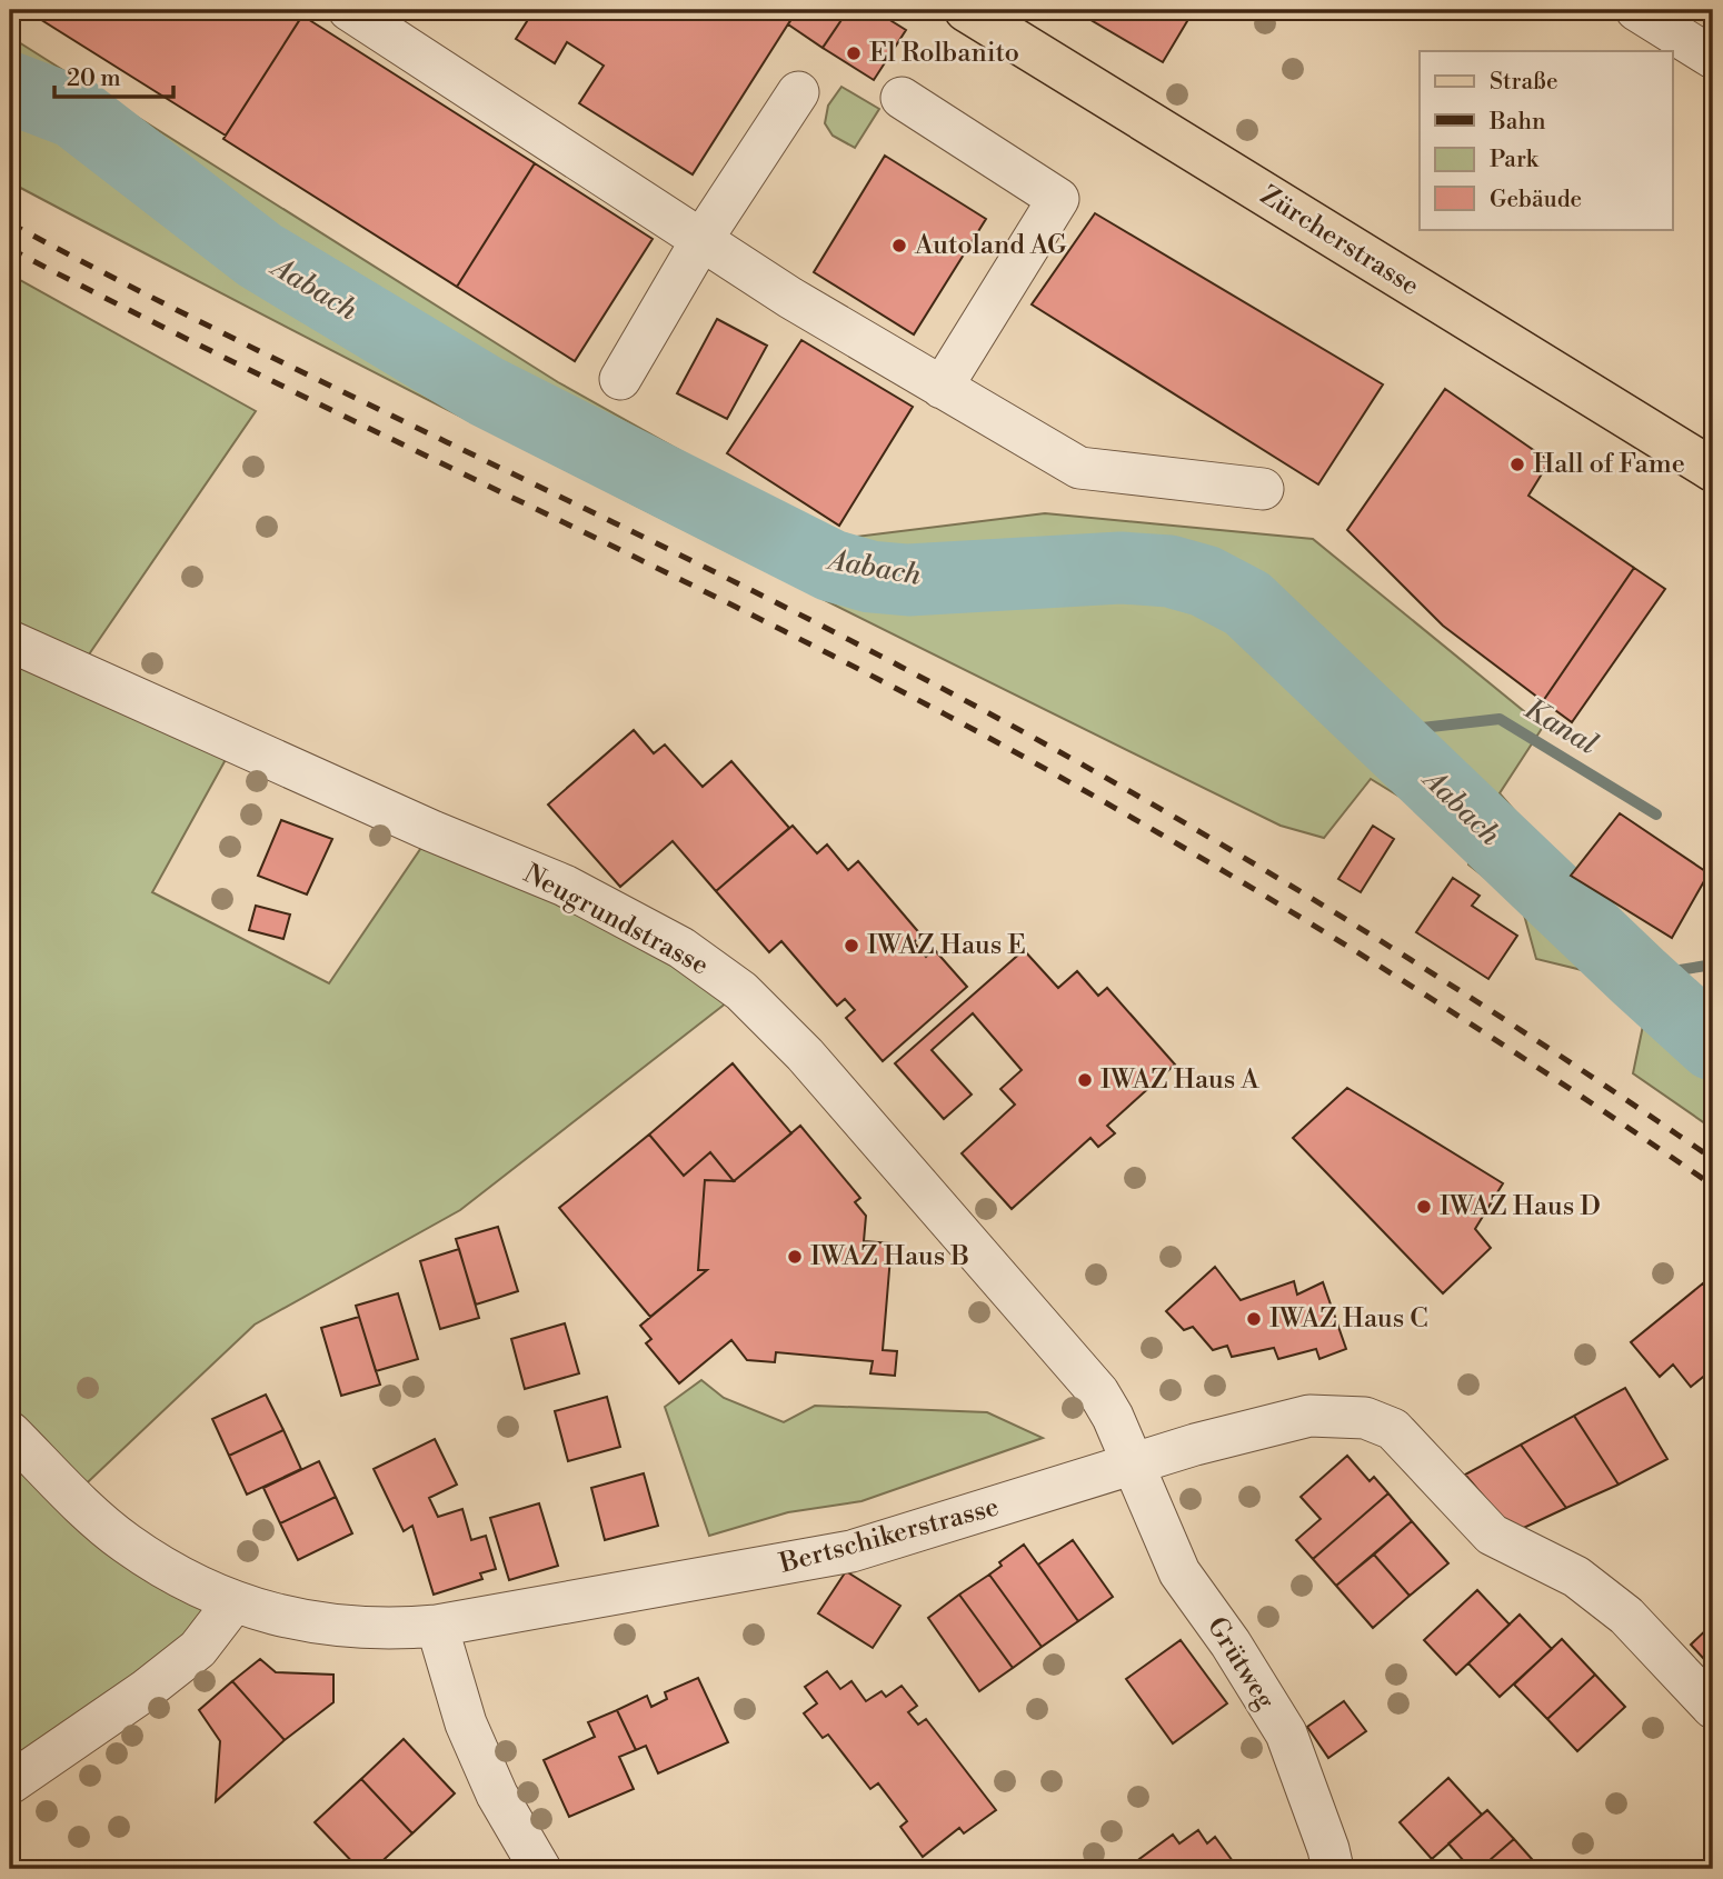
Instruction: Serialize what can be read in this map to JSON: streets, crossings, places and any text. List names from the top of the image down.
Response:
{
  "streets": {
    "main road": ["Zürcherstrasse"],
    "street": ["Neugrundstrasse", "Bertschikerstrasse", "Grütweg"]
  },
  "crossings": [
    ["Neugrundstrasse", "Bertschikerstrasse"],
    ["Neugrundstrasse", "Grütweg"],
    ["Bertschikerstrasse", "Grütweg"]
  ],
  "water": ["Aabach", "Kanal"],
  "places": [
    "El Rolbanito",
    "Autoland AG",
    "Hall of Fame",
    "IWAZ Haus E",
    "IWAZ Haus A",
    "IWAZ Haus D",
    "IWAZ Haus B",
    "IWAZ Haus C"
  ],
  "legend": [
    "Straße",
    "Bahn",
    "Park",
    "Gebäude"
  ],
  "scale_bar": "20 m"
}
